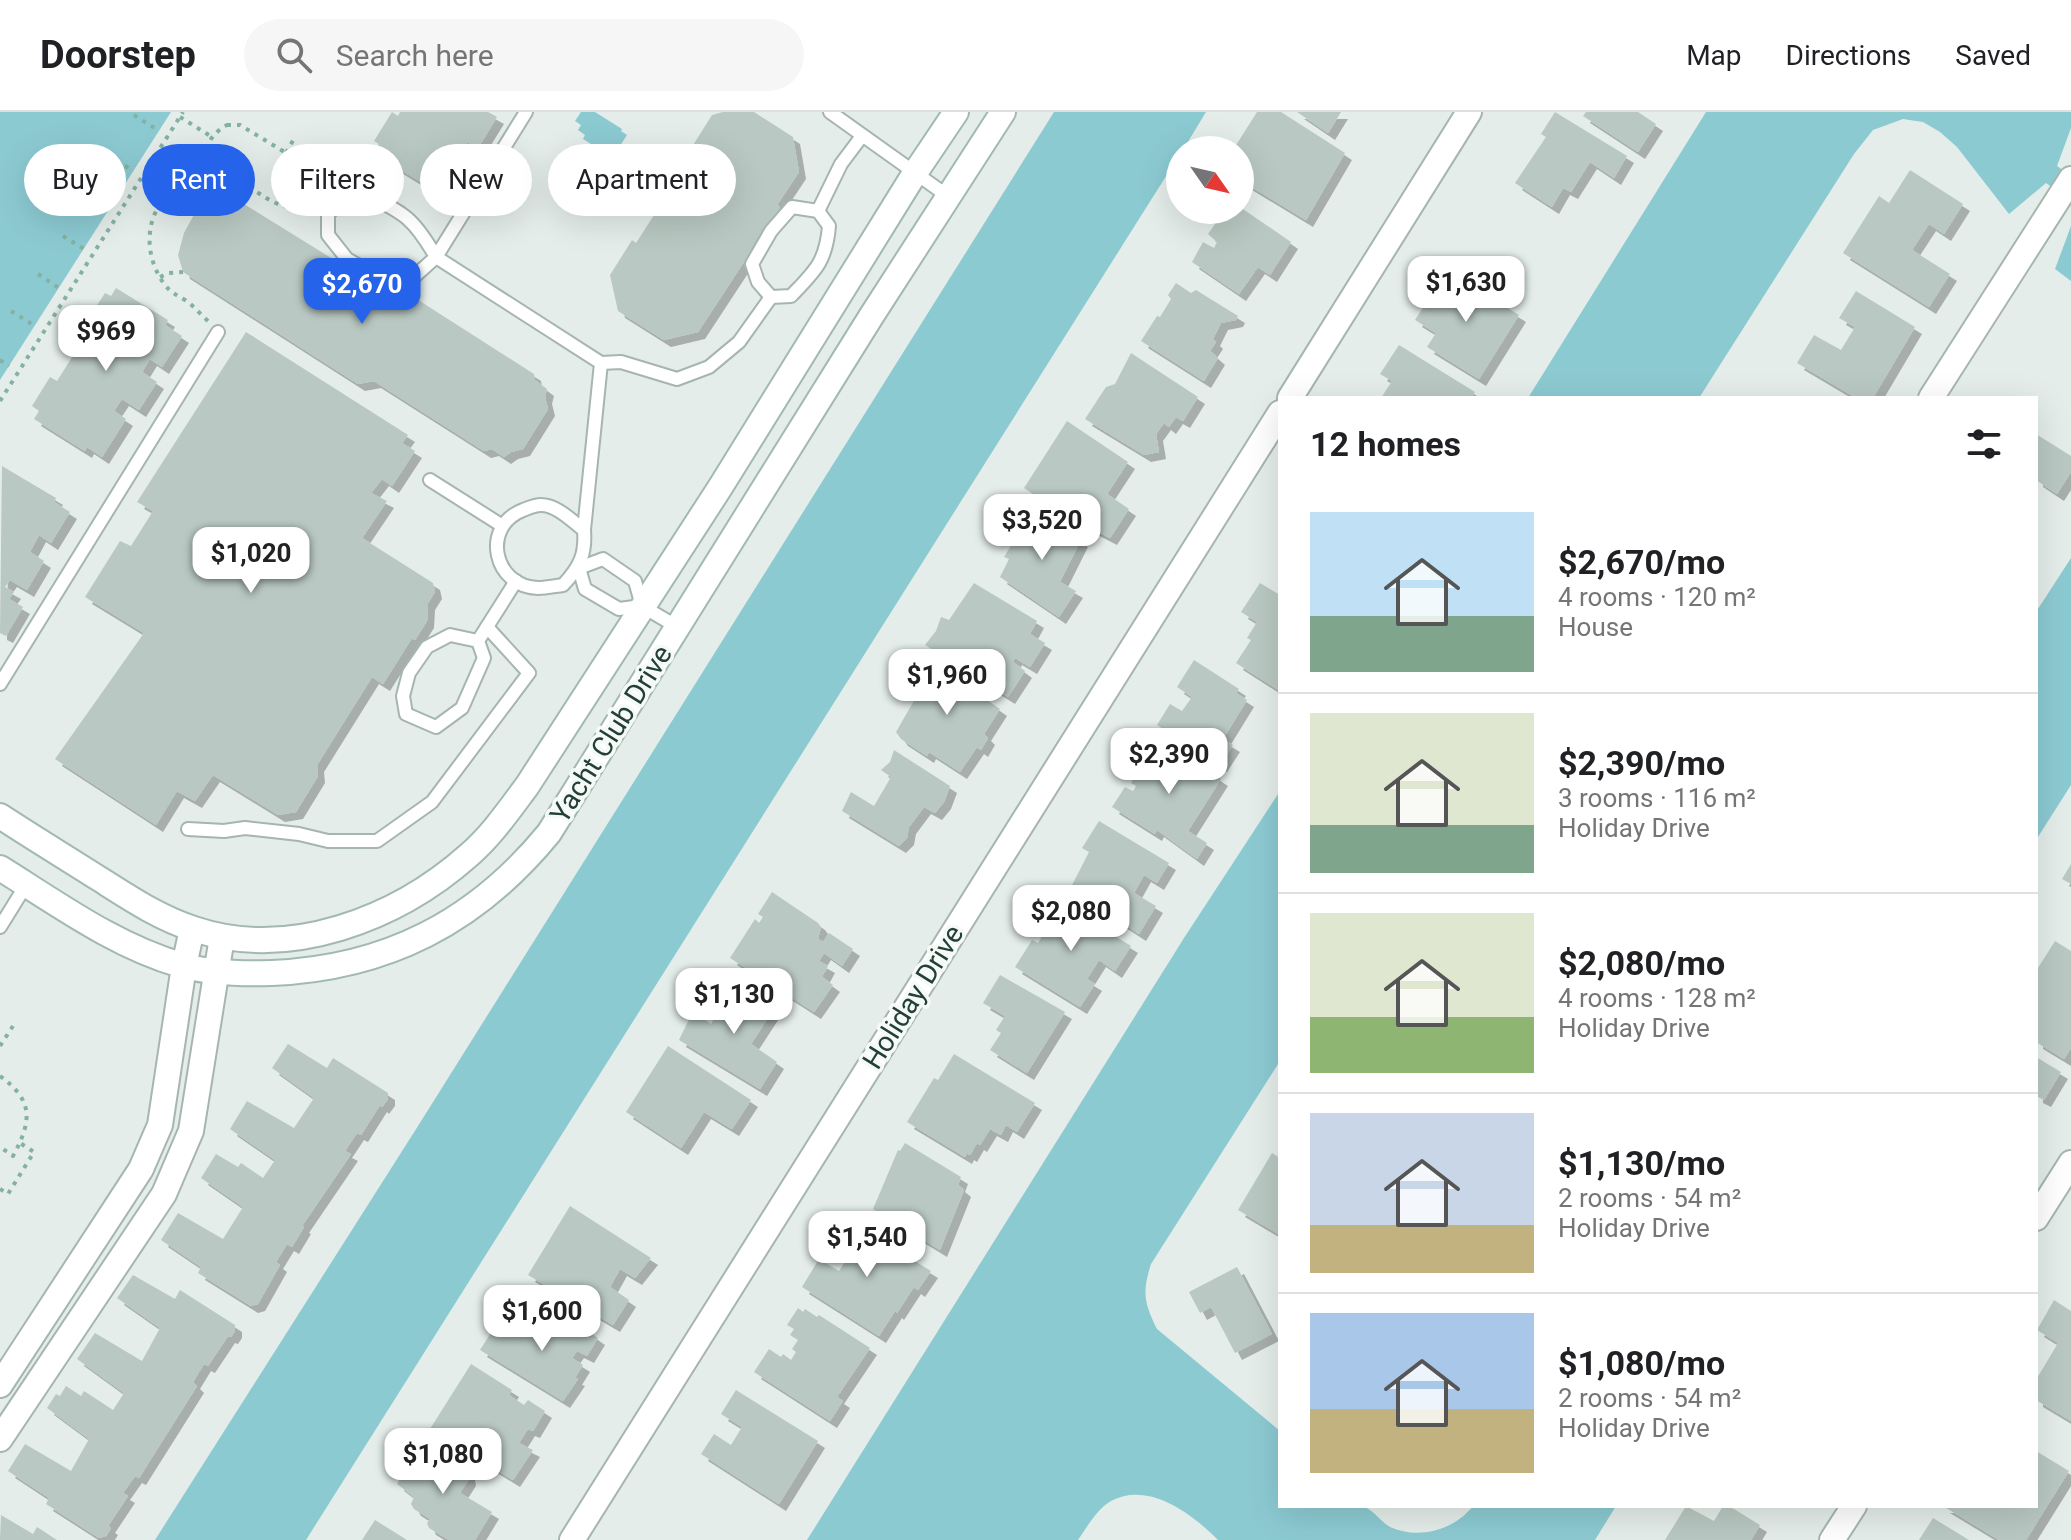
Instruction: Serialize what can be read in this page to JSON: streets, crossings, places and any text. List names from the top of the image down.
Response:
{
  "streets": {
    "street": ["Yacht Club Drive", "Holiday Drive"]
  },
  "north": "bottom right",
  "page": {
    "header": "Doorstep",
    "search": "Search here",
    "nav": ["Map", "Directions", "Saved"],
    "chip": [
      "Buy",
      "Rent",
      "Filters",
      "New",
      "Apartment"
    ],
    "price": [
      "$1,630",
      "$2,670",
      "$969",
      "$3,520",
      "$1,020",
      "$1,960",
      "$2,390",
      "$2,080",
      "$1,130",
      "$1,540",
      "$1,600",
      "$1,080"
    ],
    "heading": "12 homes",
    "list": [
      {
        "name": "$2,670/mo",
        "note": "4 rooms · 120 m² · House"
      },
      {
        "name": "$2,390/mo",
        "note": "3 rooms · 116 m² · Holiday Drive"
      },
      {
        "name": "$2,080/mo",
        "note": "4 rooms · 128 m² · Holiday Drive"
      },
      {
        "name": "$1,130/mo",
        "note": "2 rooms · 54 m² · Holiday Drive"
      },
      {
        "name": "$1,080/mo",
        "note": "2 rooms · 54 m² · Holiday Drive"
      }
    ]
  }
}
